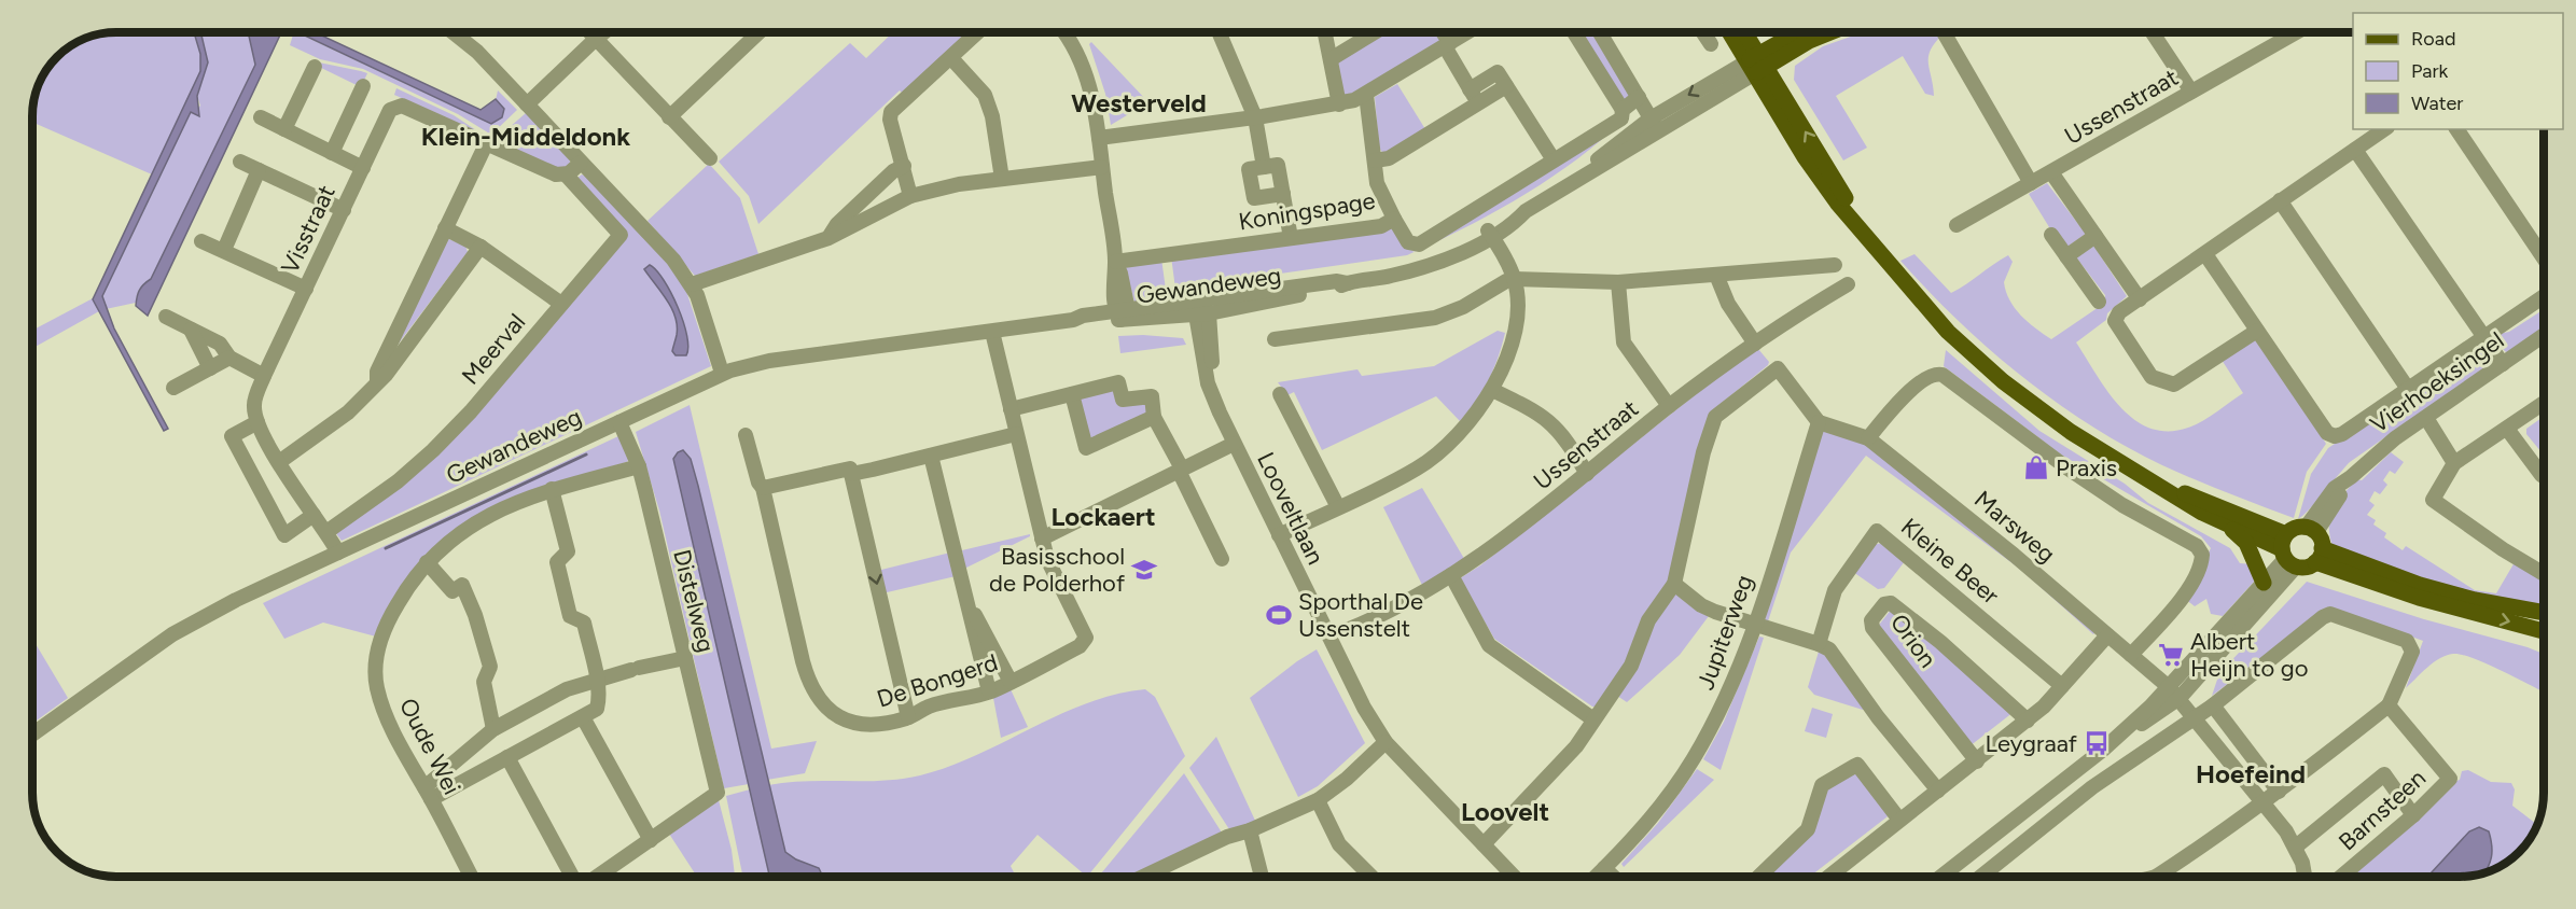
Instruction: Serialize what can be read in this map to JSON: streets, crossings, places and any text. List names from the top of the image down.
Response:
{
  "streets": {
    "street": [
      "Ussenstraat",
      "Koningspage",
      "Visstraat",
      "Gewandeweg",
      "Meerval",
      "Vierhoeksingel",
      "Looveltlaan",
      "Marsweg",
      "Kleine Beer",
      "Distelweg",
      "Jupiterweg",
      "Orion",
      "De Bongerd",
      "Oude Wei",
      "Barnsteen"
    ]
  },
  "crossings": [
    ["Visstraat", "Meerval"],
    ["Gewandeweg", "Looveltlaan"],
    ["Gewandeweg", "Distelweg"],
    ["Marsweg", "Jupiterweg"],
    ["Distelweg", "Oude Wei"]
  ],
  "districts": [
    "Westerveld",
    "Klein-Middeldonk",
    "Lockaert",
    "Hoefeind",
    "Loovelt"
  ],
  "places": {
    "shop": ["Praxis"],
    "school or university": ["Basisschool de Polderhof"],
    "sports": ["Sporthal De Ussenstelt"],
    "supermarket": ["Albert Heijn to go"],
    "bus stop": ["Leygraaf"]
  },
  "legend": ["Road", "Park", "Water"]
}
